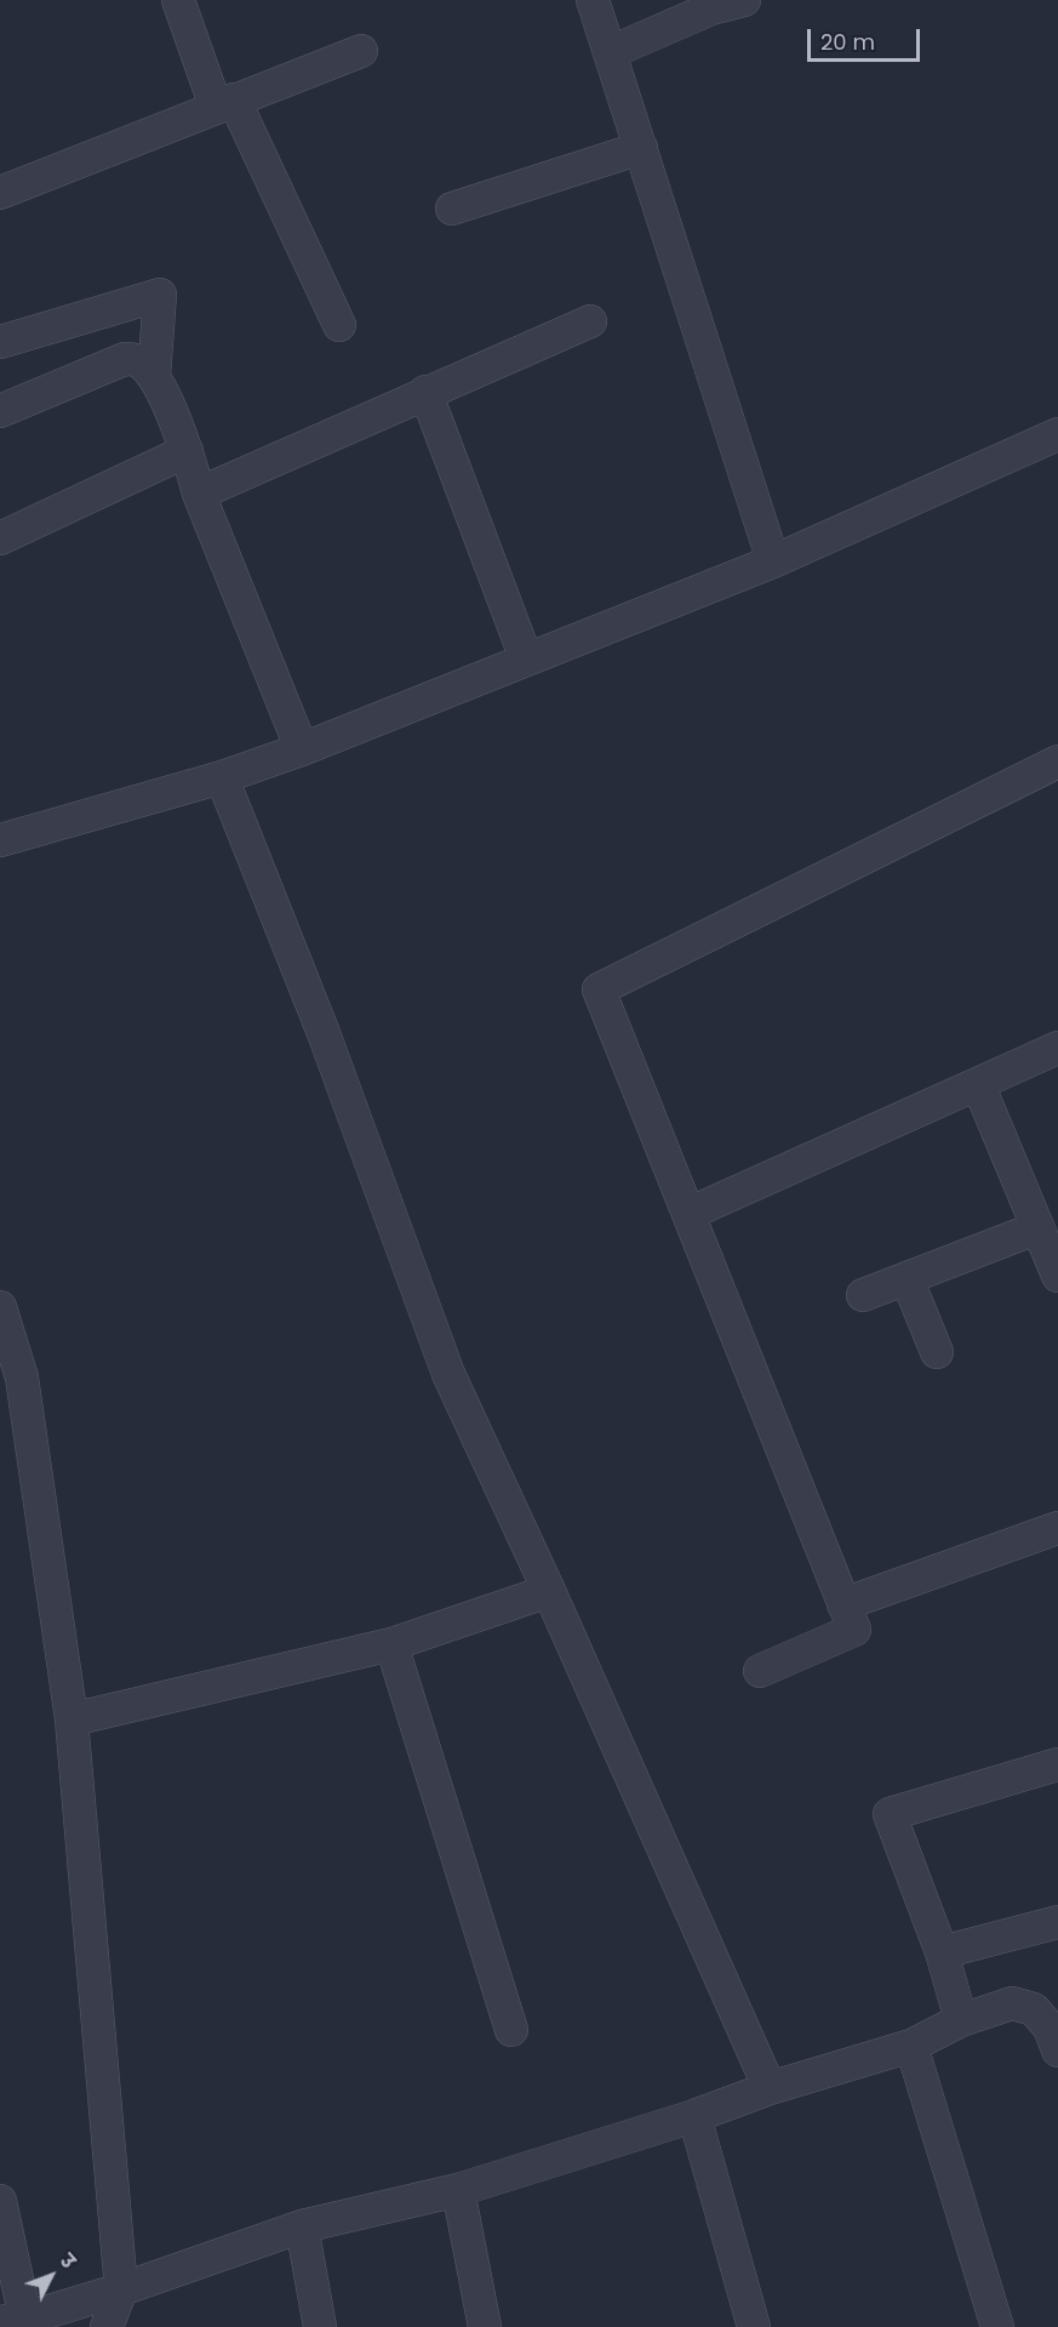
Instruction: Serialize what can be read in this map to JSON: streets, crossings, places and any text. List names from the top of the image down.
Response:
{
  "scale_bar": "20 m",
  "north": "top right"
}
